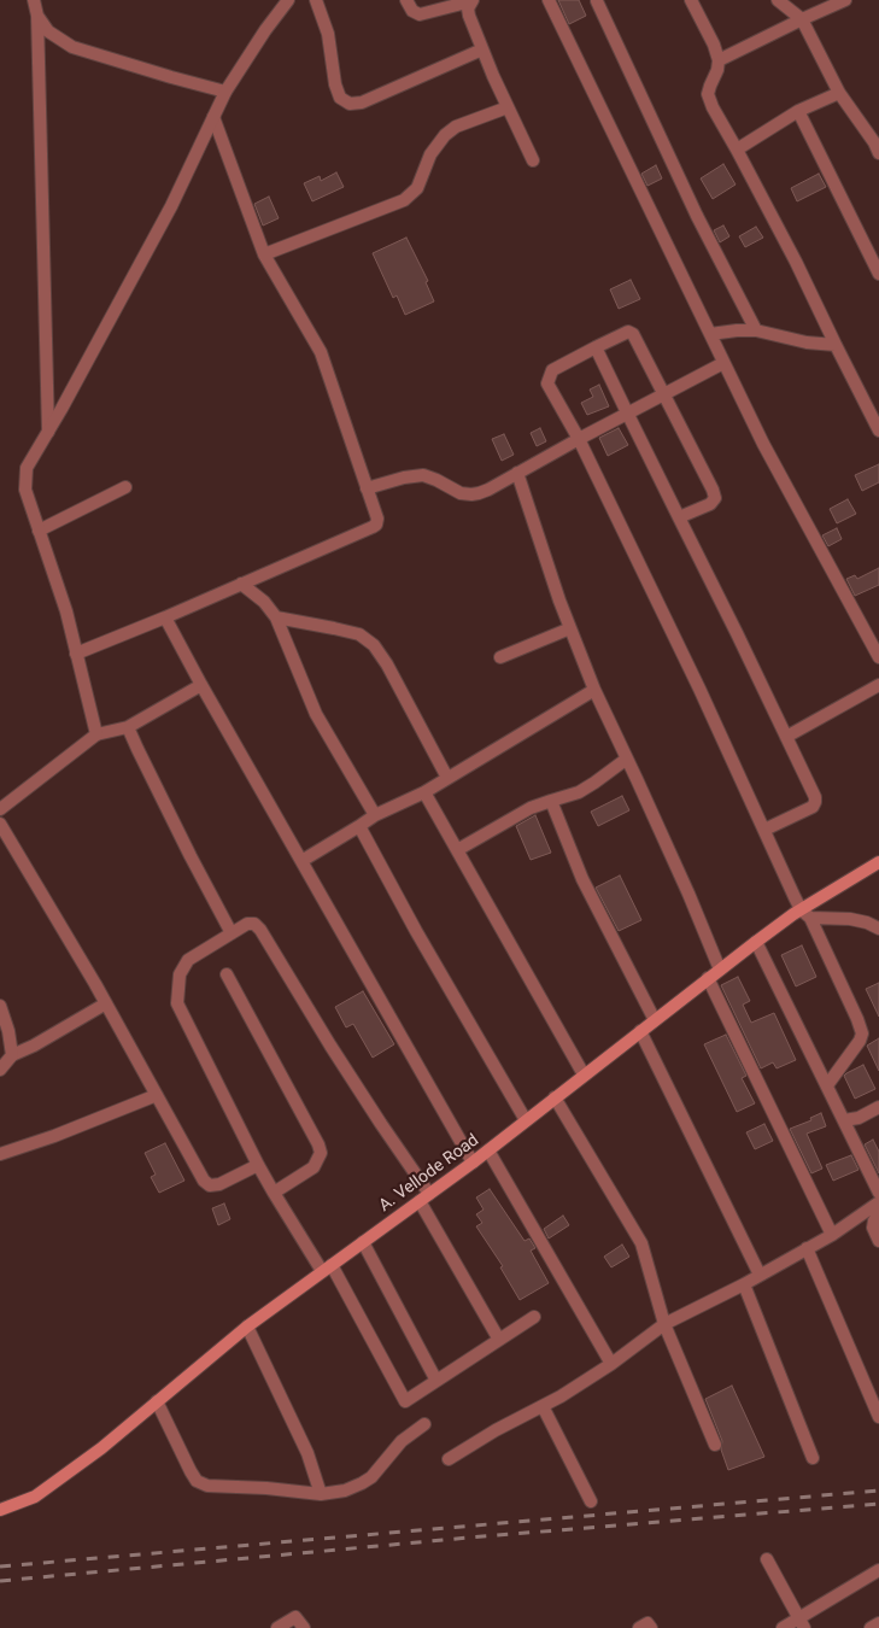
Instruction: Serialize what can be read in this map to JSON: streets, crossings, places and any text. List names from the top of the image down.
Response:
{
  "streets": {
    "main road": ["A. Vellode Road"]
  }
}
